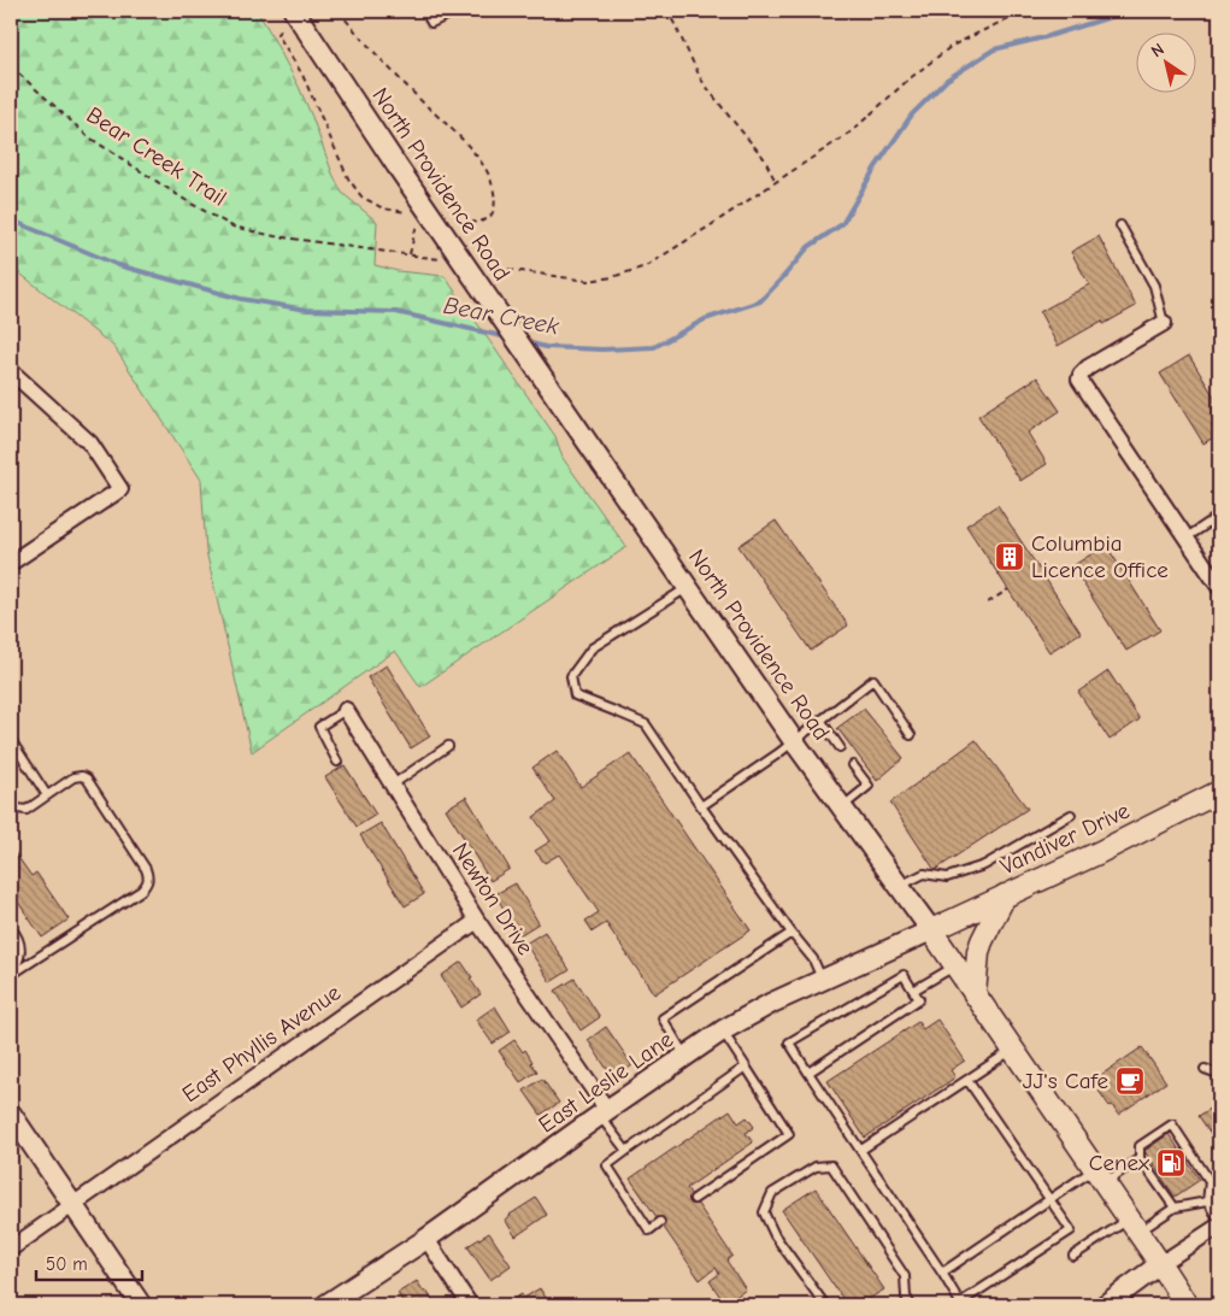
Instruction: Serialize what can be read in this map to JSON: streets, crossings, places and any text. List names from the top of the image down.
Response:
{
  "streets": {
    "main road": ["North Providence Road", "Vandiver Drive"],
    "street": ["Newton Drive", "East Phyllis Avenue", "East Leslie Lane"],
    "path": ["Bear Creek Trail"]
  },
  "crossings": [
    ["North Providence Road", "Vandiver Drive"],
    ["North Providence Road", "East Leslie Lane"],
    ["Vandiver Drive", "East Leslie Lane"],
    ["Newton Drive", "East Phyllis Avenue"],
    ["Newton Drive", "East Leslie Lane"]
  ],
  "water": ["Bear Creek"],
  "places": {
    "building": ["Columbia Licence Office"],
    "cafe": ["JJ's Cafe"],
    "fuel station": ["Cenex"]
  },
  "scale_bar": "50 m",
  "north": "top left"
}
